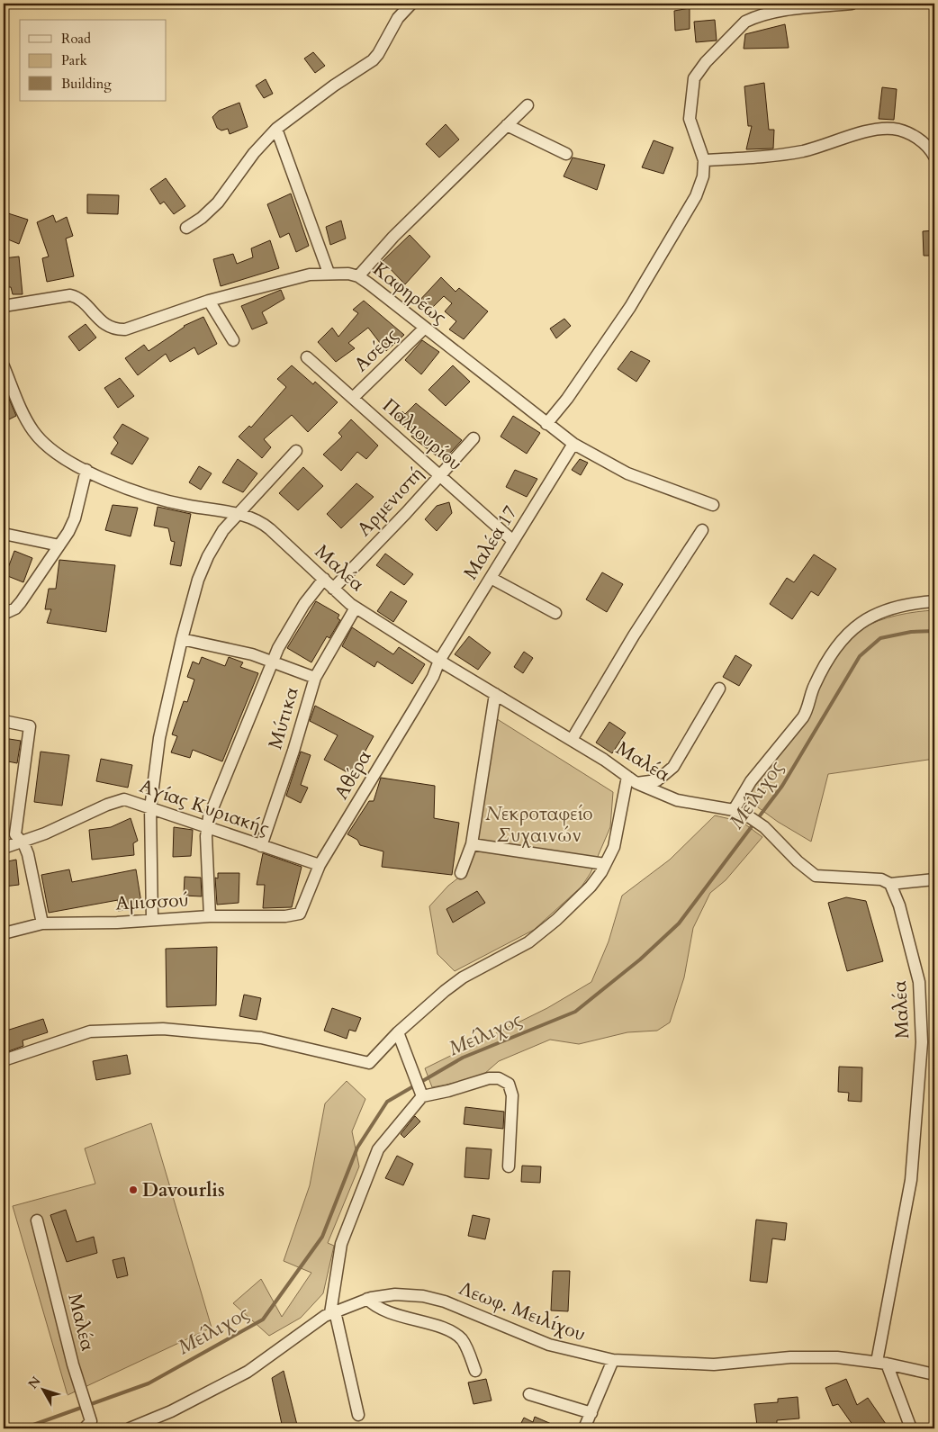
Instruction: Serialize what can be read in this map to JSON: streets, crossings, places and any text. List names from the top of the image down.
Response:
{
  "streets": {
    "street": [
      "Καφηρέως",
      "Ασέας",
      "Παλιουρίου",
      "Αρμενιστή",
      "Μαλέα 17",
      "Μαλέα",
      "Μύτικα",
      "Αθέρα",
      "Αγίας Κυριακής",
      "Αμισσού",
      "Λεωφ. Μειλίχου"
    ]
  },
  "crossings": [
    ["Καφηρέως", "Ασέας"],
    ["Καφηρέως", "Μαλέα 17"],
    ["Ασέας", "Παλιουρίου"],
    ["Παλιουρίου", "Αρμενιστή"],
    ["Παλιουρίου", "Μαλέα 17"],
    ["Αρμενιστή", "Μαλέα"],
    ["Μαλέα 17", "Μαλέα"],
    ["Μαλέα 17", "Αθέρα"],
    ["Μαλέα", "Μύτικα"],
    ["Μαλέα", "Αθέρα"],
    ["Μαλέα", "Λεωφ. Μειλίχου"],
    ["Μύτικα", "Αγίας Κυριακής"],
    ["Αθέρα", "Αγίας Κυριακής"],
    ["Αθέρα", "Αμισσού"]
  ],
  "water": ["Μείλιχος"],
  "parks": ["Νεκροταφείο Συχαινών"],
  "places": ["Davourlis"],
  "legend": ["Road", "Park", "Building"],
  "north": "top left"
}
